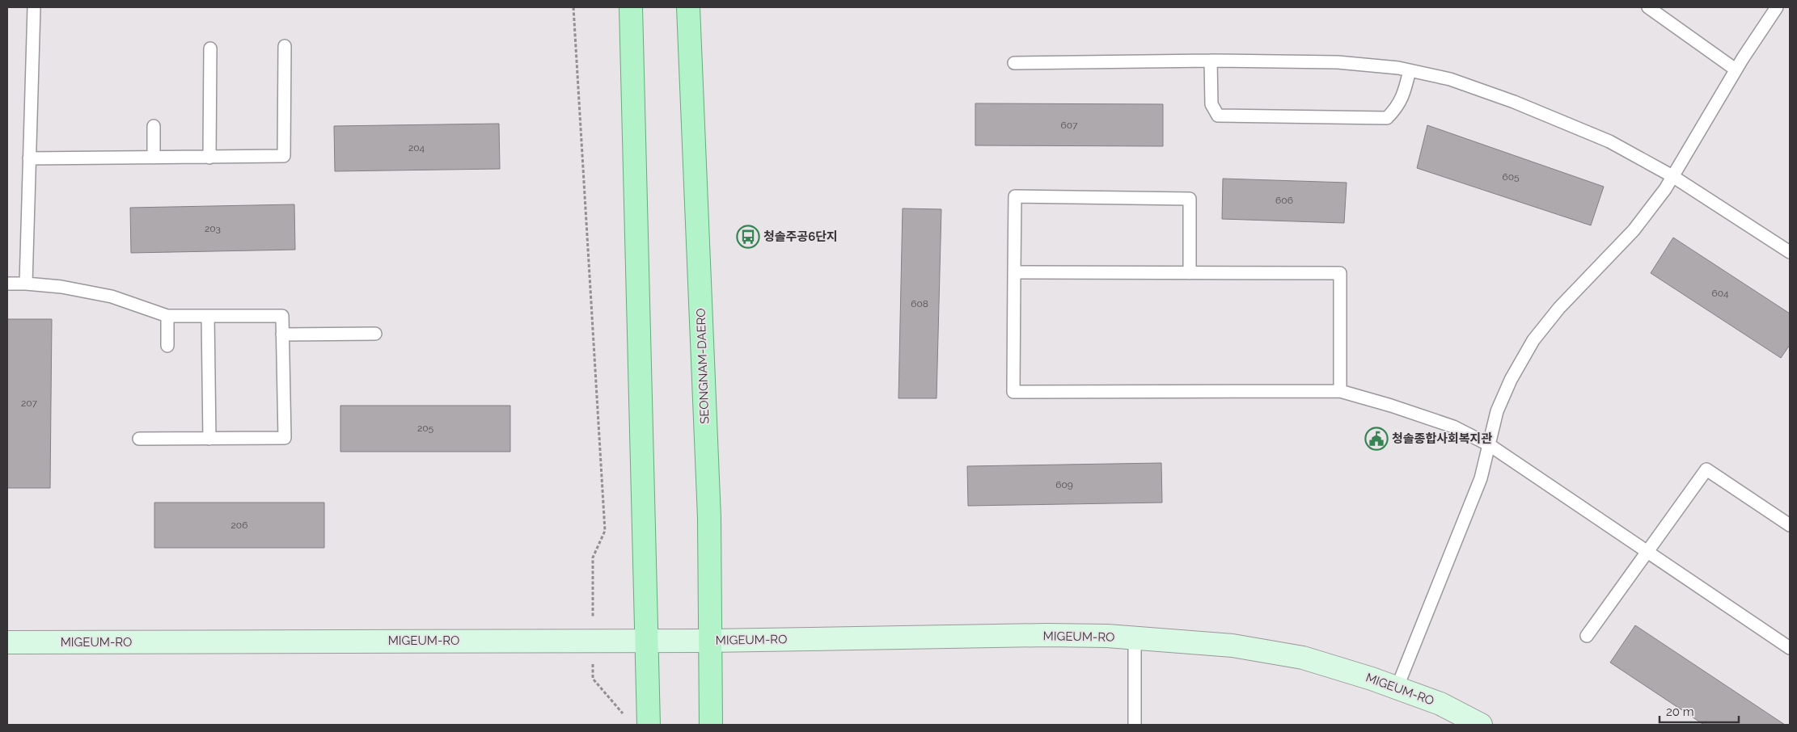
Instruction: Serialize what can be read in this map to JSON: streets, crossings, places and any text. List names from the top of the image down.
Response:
{
  "streets": {
    "main road": ["SEONGNAM-DAERO", "MIGEUM-RO"]
  },
  "crossings": [
    ["SEONGNAM-DAERO", "MIGEUM-RO"]
  ],
  "places": {
    "bus stop": ["청솔주공6단지"],
    "public building": ["청솔종합사회복지관"]
  },
  "house_numbers": [
    "607",
    "204",
    "605",
    "606",
    "203",
    "604",
    "608",
    "207",
    "205",
    "609",
    "206"
  ],
  "scale_bar": "20 m"
}
